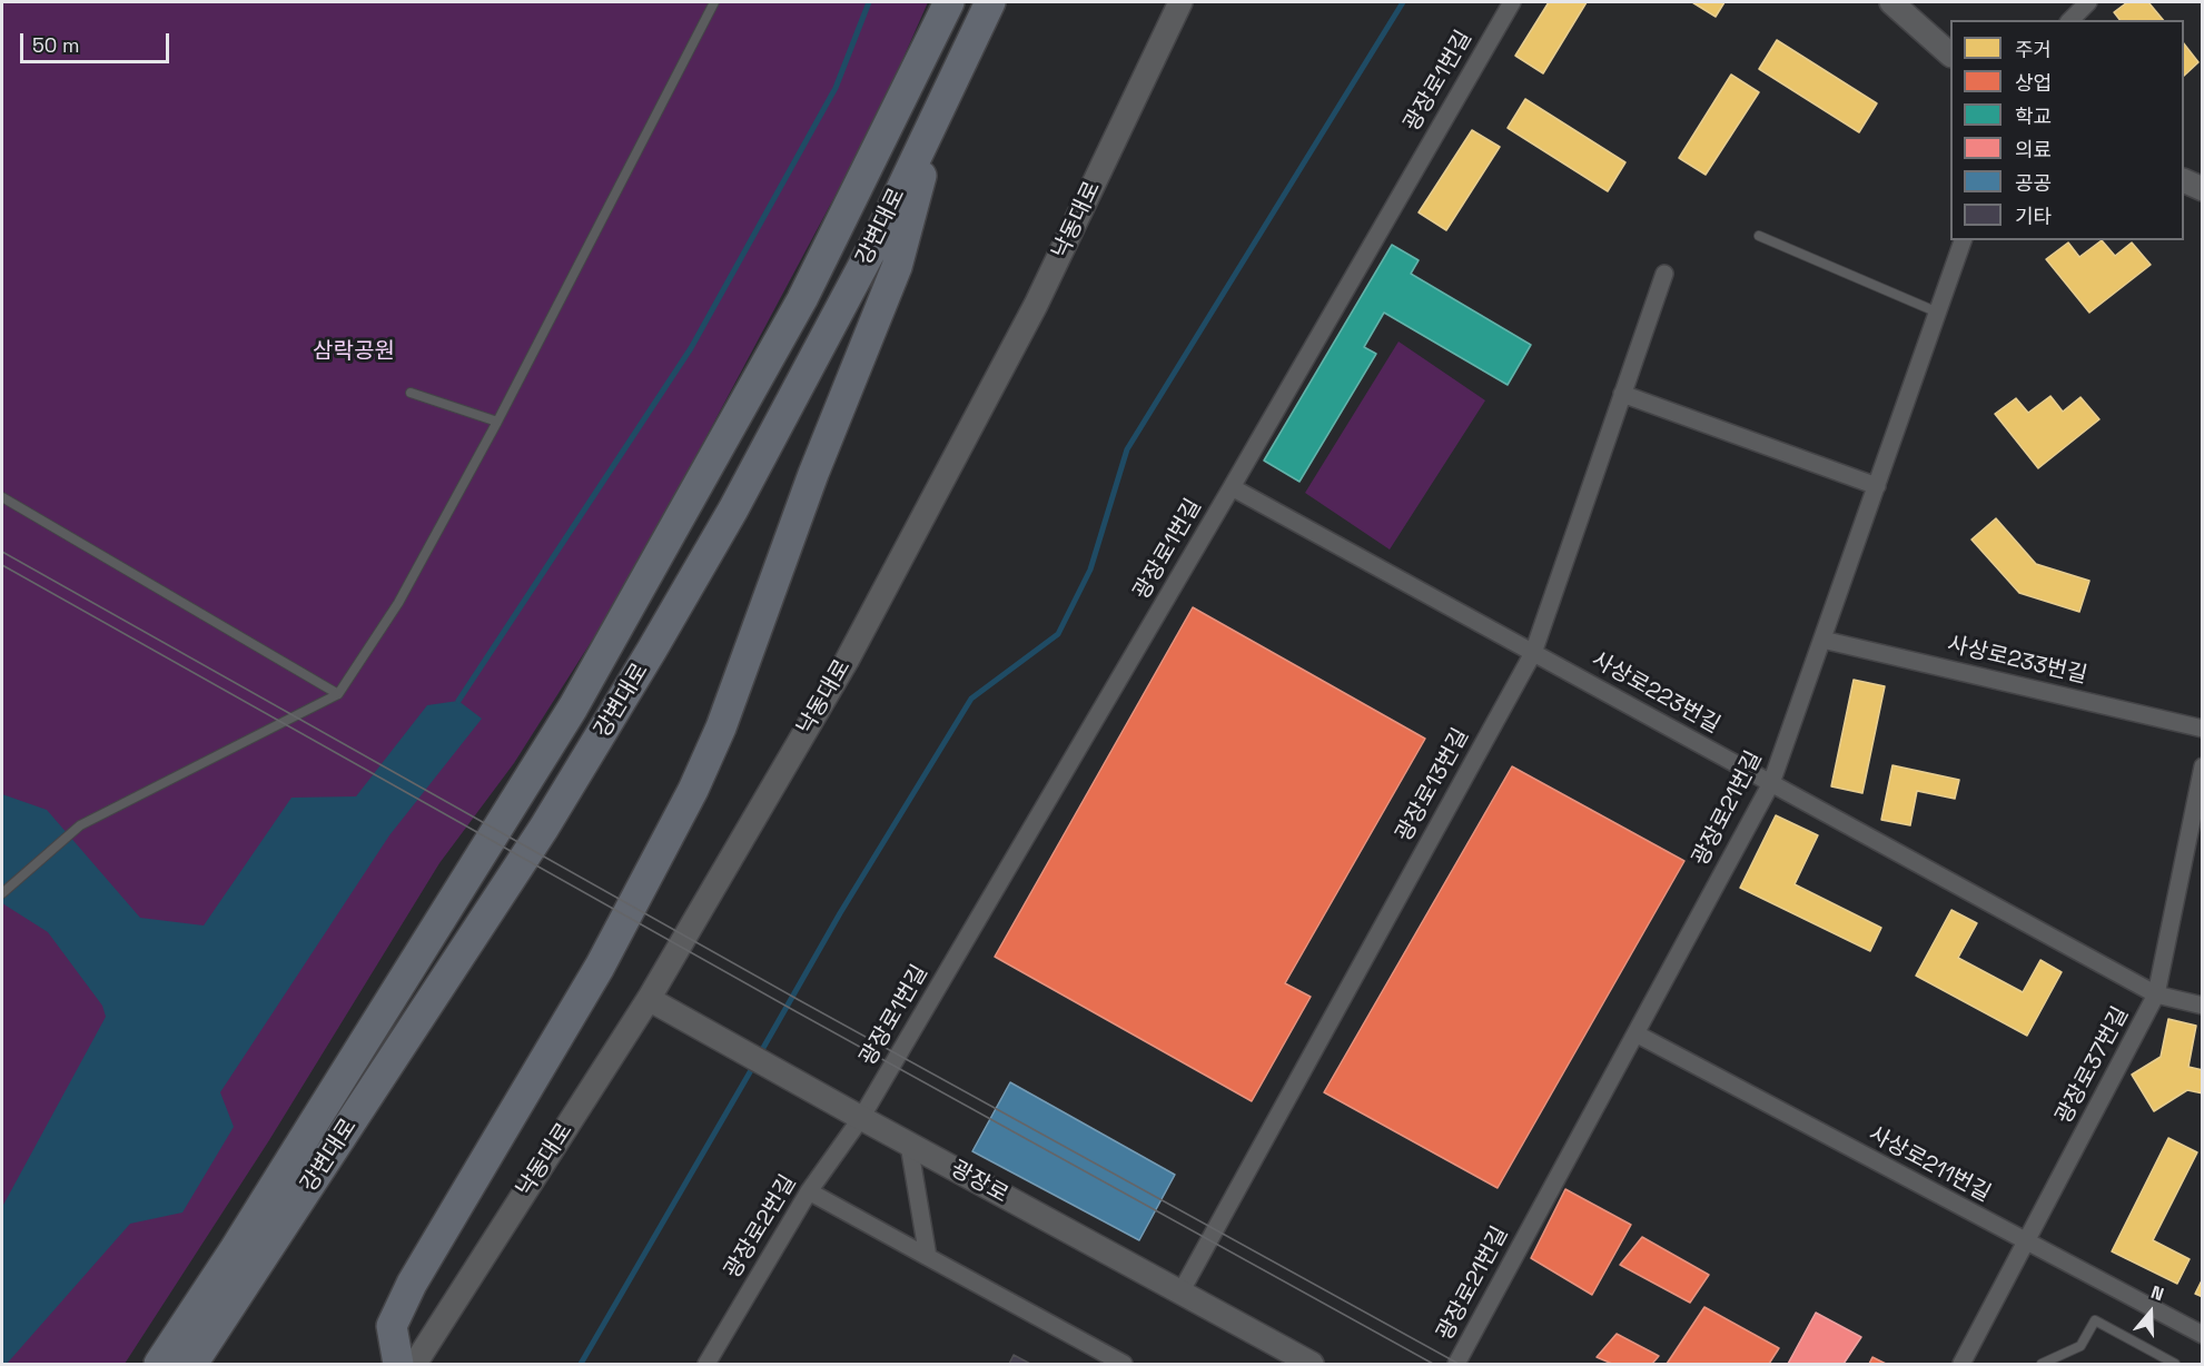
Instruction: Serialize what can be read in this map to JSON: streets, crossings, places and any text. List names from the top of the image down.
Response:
{
  "streets": {
    "highway": ["강변대로"],
    "main road": ["낙동대로", "광장로"],
    "street": [
      "광장로1번길",
      "사상로233번길",
      "사상로223번길",
      "광장로13번길",
      "광장로21번길",
      "광장로37번길",
      "사상로211번길",
      "광장로2번길"
    ]
  },
  "crossings": [
    ["광장로1번길", "사상로223번길"],
    ["광장로1번길", "광장로"],
    ["광장로1번길", "광장로2번길"],
    ["낙동대로", "광장로"],
    ["사상로233번길", "광장로21번길"],
    ["사상로223번길", "광장로13번길"],
    ["사상로223번길", "광장로21번길"],
    ["사상로223번길", "광장로37번길"],
    ["광장로13번길", "광장로"],
    ["광장로21번길", "사상로211번길"],
    ["광장로37번길", "사상로211번길"],
    ["광장로", "광장로2번길"]
  ],
  "parks": ["삼락공원"],
  "legend": [
    "주거",
    "상업",
    "학교",
    "의료",
    "공공",
    "기타"
  ],
  "scale_bar": "50 m",
  "north": "top"
}
